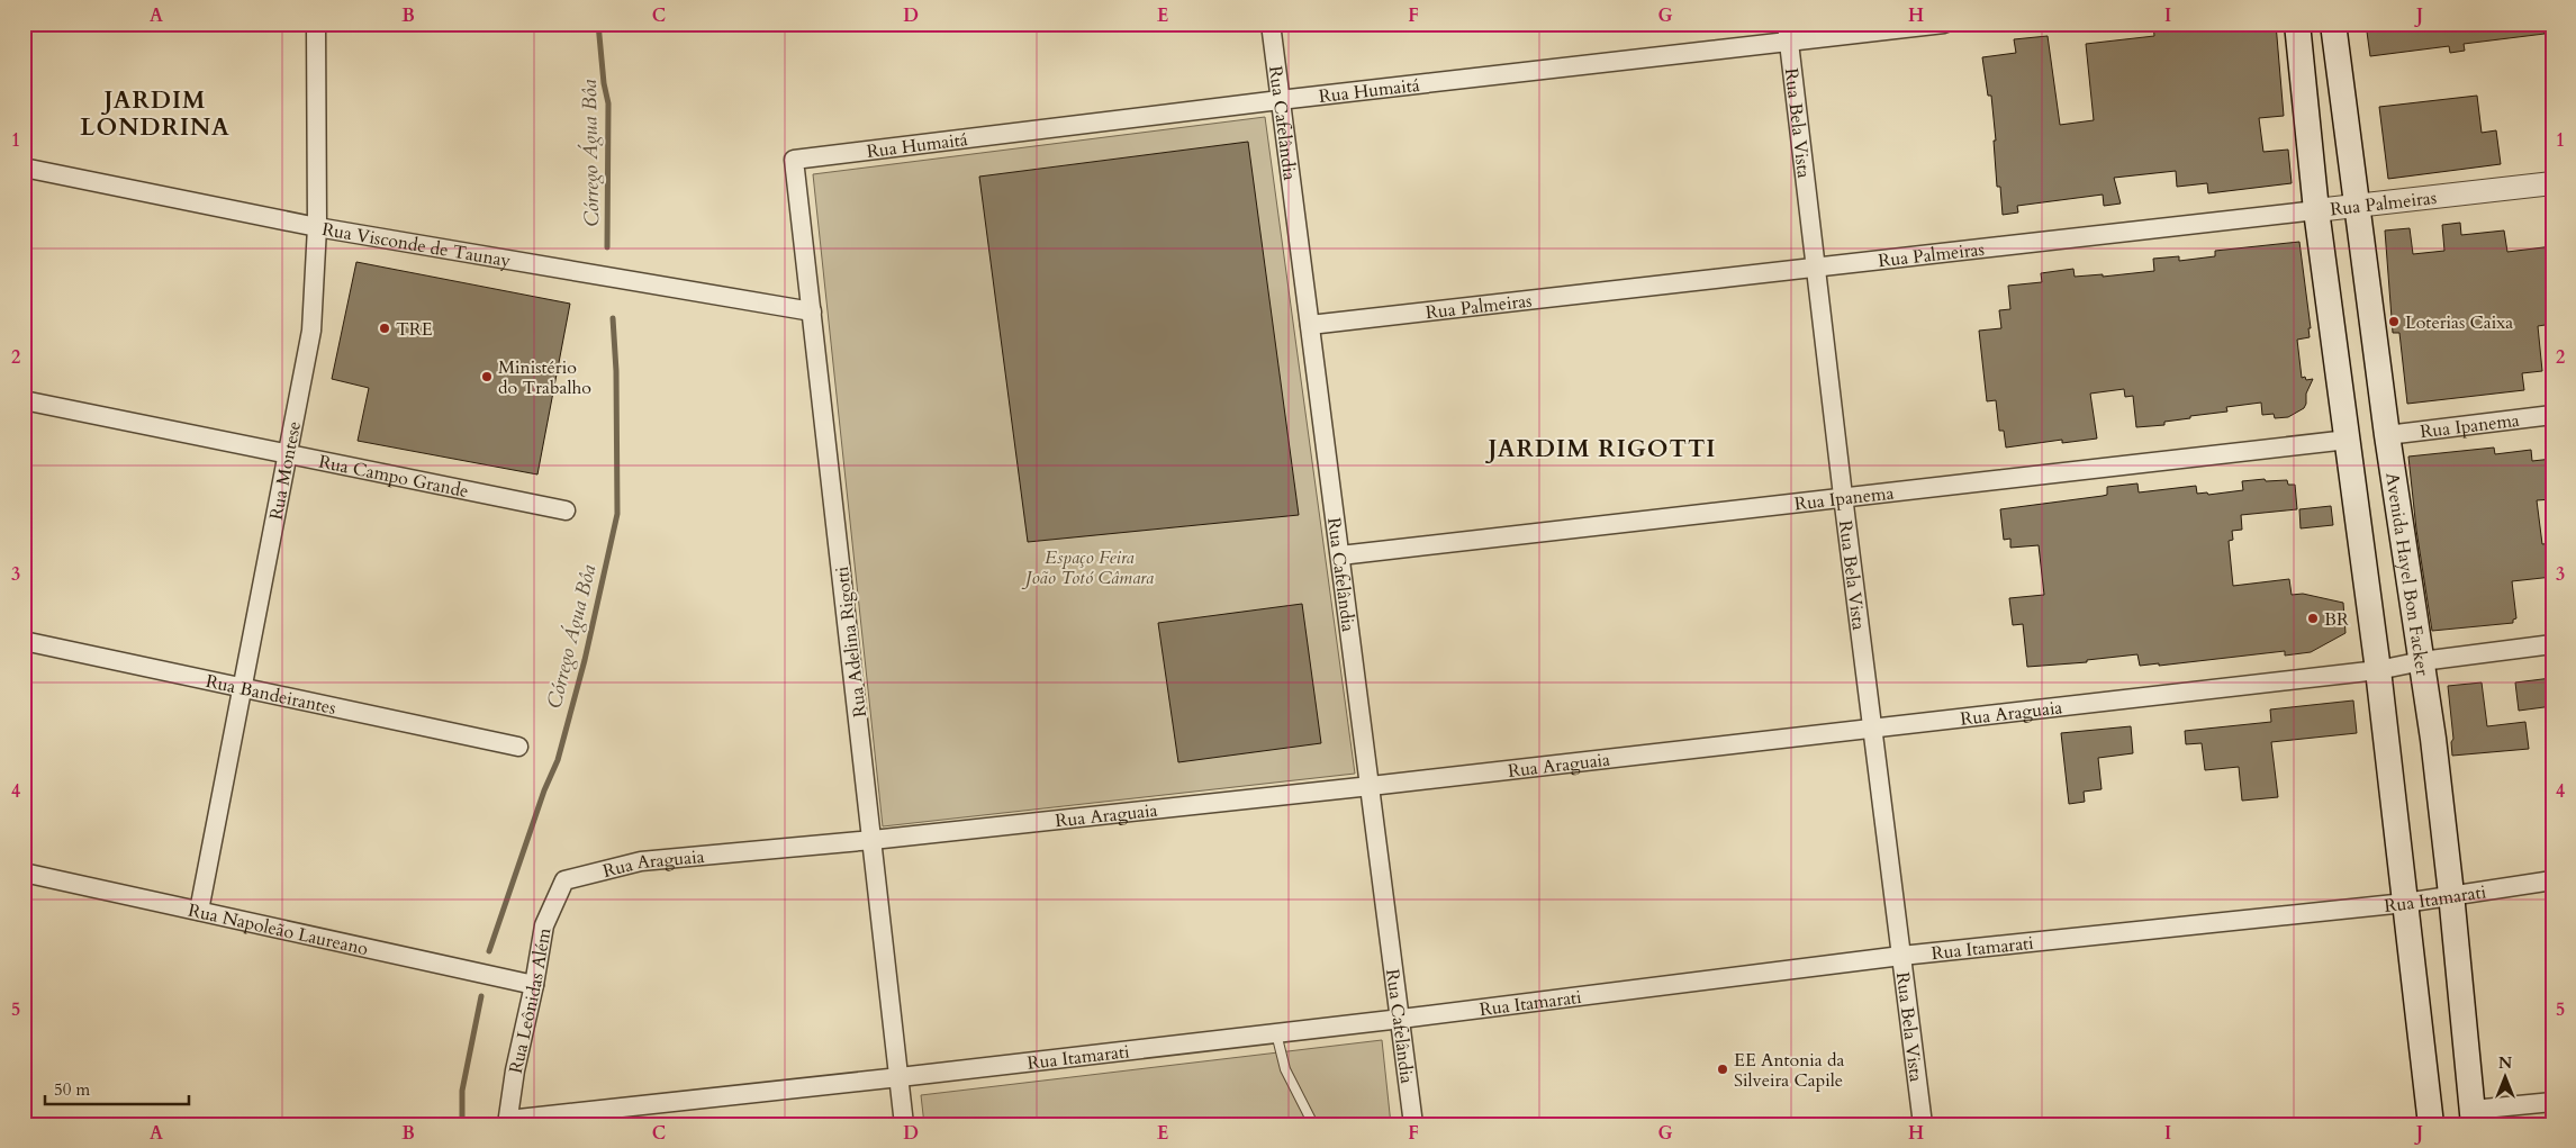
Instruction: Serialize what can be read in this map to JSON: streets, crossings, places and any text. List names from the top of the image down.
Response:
{
  "streets": {
    "main road": ["Avenida Hayel Bon Facker"],
    "street": [
      "Rua Humaitá",
      "Rua Cafelândia",
      "Rua Bela Vista",
      "Rua Palmeiras",
      "Rua Visconde de Taunay",
      "Rua Ipanema",
      "Rua Montese",
      "Rua Campo Grande",
      "Rua Adelina Rigotti",
      "Rua Bandeirantes",
      "Rua Araguaia",
      "Rua Itamarati",
      "Rua Napoleão Laureano",
      "Rua Leônidas Além"
    ]
  },
  "crossings": [
    ["Rua Humaitá", "Rua Cafelândia"],
    ["Rua Humaitá", "Rua Bela Vista"],
    ["Rua Humaitá", "Rua Adelina Rigotti"],
    ["Rua Cafelândia", "Rua Palmeiras"],
    ["Rua Cafelândia", "Rua Ipanema"],
    ["Rua Cafelândia", "Rua Araguaia"],
    ["Rua Cafelândia", "Rua Itamarati"],
    ["Rua Bela Vista", "Rua Palmeiras"],
    ["Rua Bela Vista", "Rua Ipanema"],
    ["Rua Bela Vista", "Rua Araguaia"],
    ["Rua Bela Vista", "Rua Itamarati"],
    ["Rua Palmeiras", "Avenida Hayel Bon Facker"],
    ["Rua Visconde de Taunay", "Rua Montese"],
    ["Rua Visconde de Taunay", "Rua Adelina Rigotti"],
    ["Rua Ipanema", "Avenida Hayel Bon Facker"],
    ["Rua Montese", "Rua Campo Grande"],
    ["Rua Montese", "Rua Bandeirantes"],
    ["Rua Montese", "Rua Napoleão Laureano"],
    ["Avenida Hayel Bon Facker", "Rua Araguaia"],
    ["Avenida Hayel Bon Facker", "Rua Itamarati"],
    ["Rua Adelina Rigotti", "Rua Araguaia"],
    ["Rua Adelina Rigotti", "Rua Itamarati"],
    ["Rua Araguaia", "Rua Leônidas Além"],
    ["Rua Itamarati", "Rua Leônidas Além"],
    ["Rua Napoleão Laureano", "Rua Leônidas Além"]
  ],
  "districts": ["JARDIM LONDRINA", "JARDIM RIGOTTI"],
  "water": ["Córrego Água Bôa"],
  "parks": ["Espaço Feira João Totó Câmara"],
  "places": [
    "Loterias Caixa",
    "TRE",
    "Ministério do Trabalho",
    "BR",
    "EE Antonia da Silveira Capile"
  ],
  "scale_bar": "50 m",
  "north": "top",
  "grid": {
    "columns": [
      "A",
      "B",
      "C",
      "D",
      "E",
      "F",
      "G",
      "H",
      "I",
      "J"
    ],
    "rows": [
      "1",
      "2",
      "3",
      "4",
      "5"
    ]
  }
}
